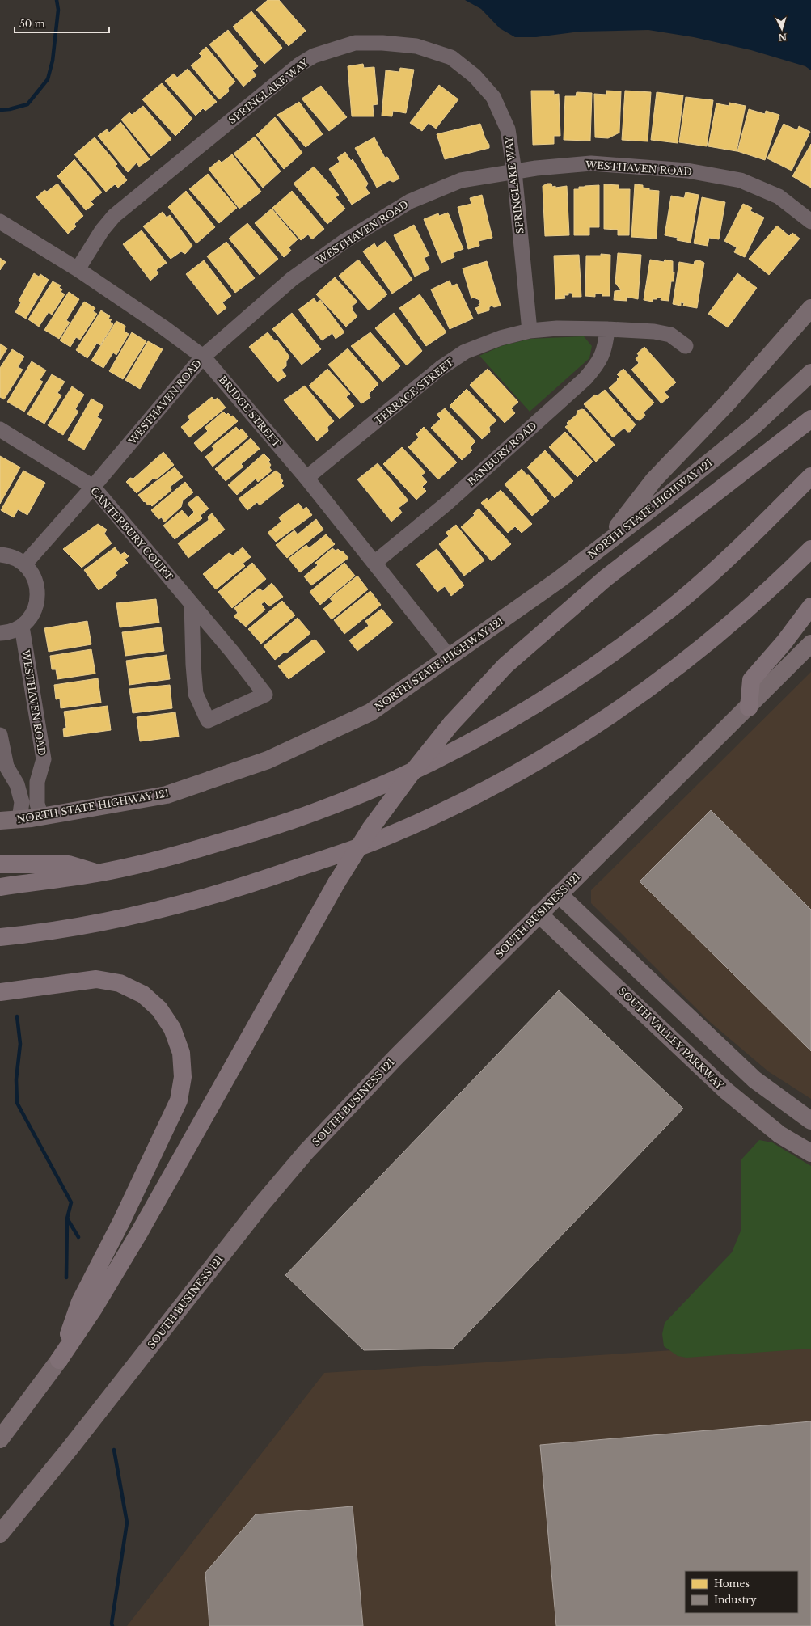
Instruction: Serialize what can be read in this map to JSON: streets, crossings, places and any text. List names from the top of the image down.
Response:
{
  "streets": {
    "main road": ["NORTH STATE HIGHWAY 121", "SOUTH BUSINESS 121", "SOUTH VALLEY PARKWAY"],
    "street": [
      "SPRINGLAKE WAY",
      "WESTHAVEN ROAD",
      "TERRACE STREET",
      "BRIDGE STREET",
      "BANBURY ROAD",
      "CANTERBURY COURT"
    ]
  },
  "crossings": [
    ["SPRINGLAKE WAY", "WESTHAVEN ROAD"],
    ["SPRINGLAKE WAY", "TERRACE STREET"],
    ["SPRINGLAKE WAY", "BRIDGE STREET"],
    ["WESTHAVEN ROAD", "BRIDGE STREET"],
    ["WESTHAVEN ROAD", "NORTH STATE HIGHWAY 121"],
    ["WESTHAVEN ROAD", "CANTERBURY COURT"],
    ["TERRACE STREET", "BRIDGE STREET"],
    ["TERRACE STREET", "BANBURY ROAD"],
    ["BRIDGE STREET", "BANBURY ROAD"],
    ["BRIDGE STREET", "NORTH STATE HIGHWAY 121"],
    ["SOUTH BUSINESS 121", "SOUTH VALLEY PARKWAY"]
  ],
  "legend": ["Homes", "Industry"],
  "scale_bar": "50 m",
  "north": "bottom"
}
